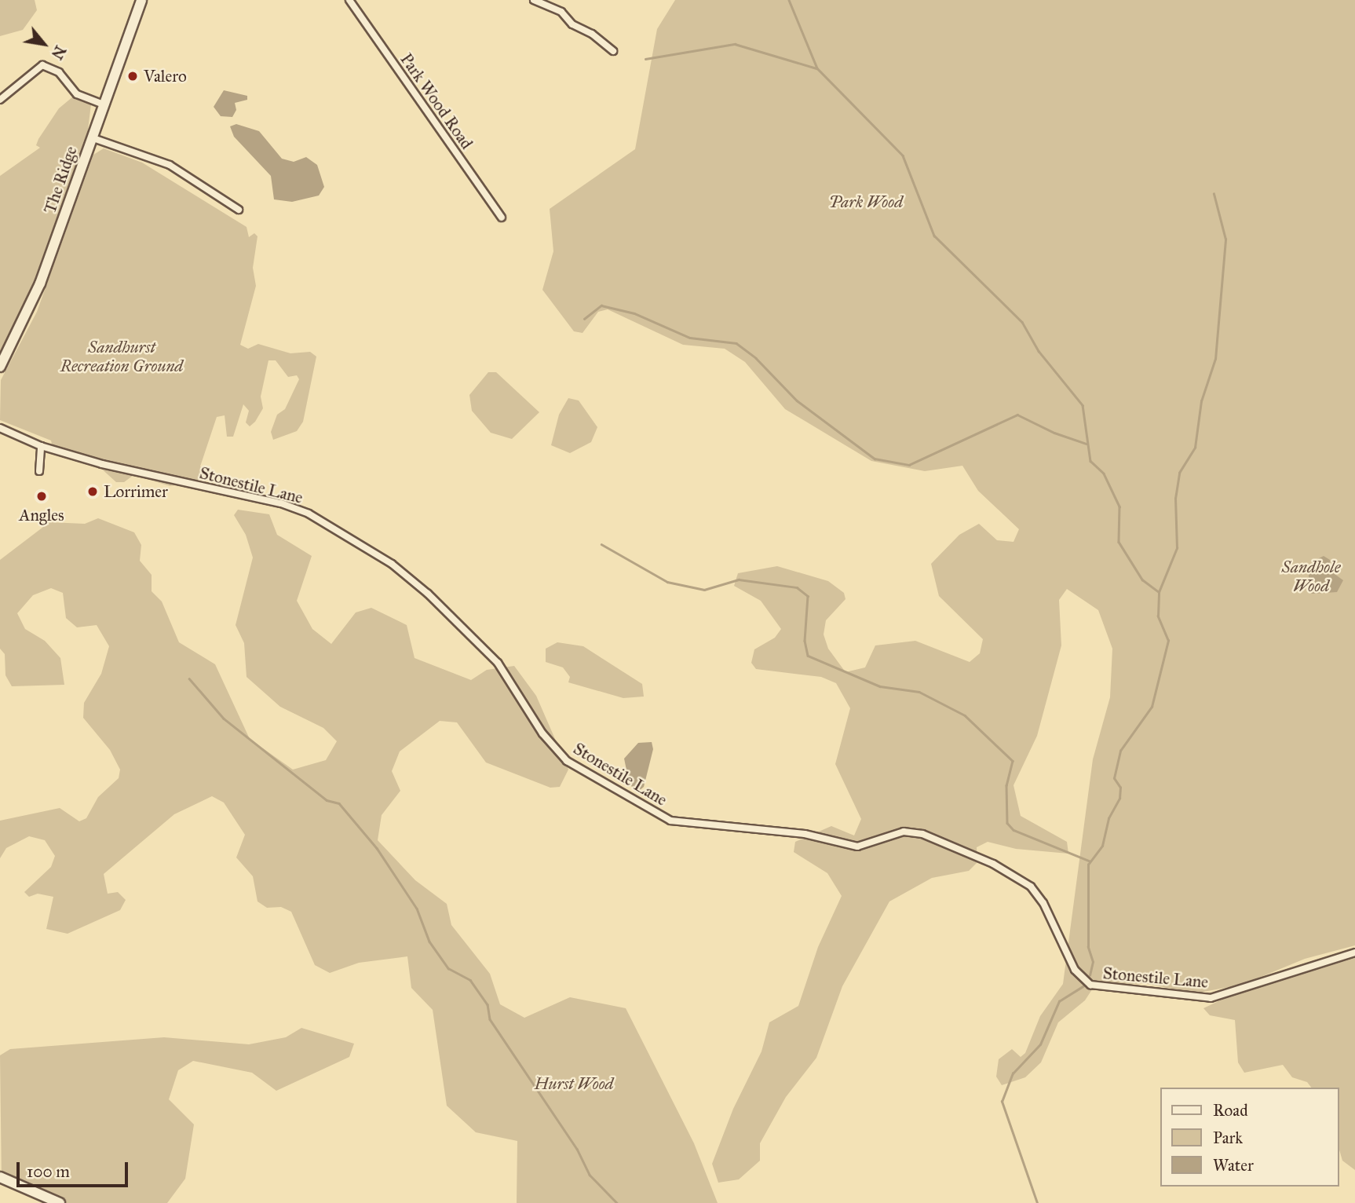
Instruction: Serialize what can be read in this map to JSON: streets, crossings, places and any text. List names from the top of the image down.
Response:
{
  "streets": {
    "main road": ["The Ridge"],
    "street": ["Park Wood Road", "Stonestile Lane"]
  },
  "parks": [
    "Park Wood",
    "Sandhurst Recreation Ground",
    "Sandhole Wood",
    "Hurst Wood"
  ],
  "places": ["Valero", "Lorrimer", "Angles"],
  "legend": ["Road", "Park", "Water"],
  "scale_bar": "100 m",
  "north": "bottom right"
}
